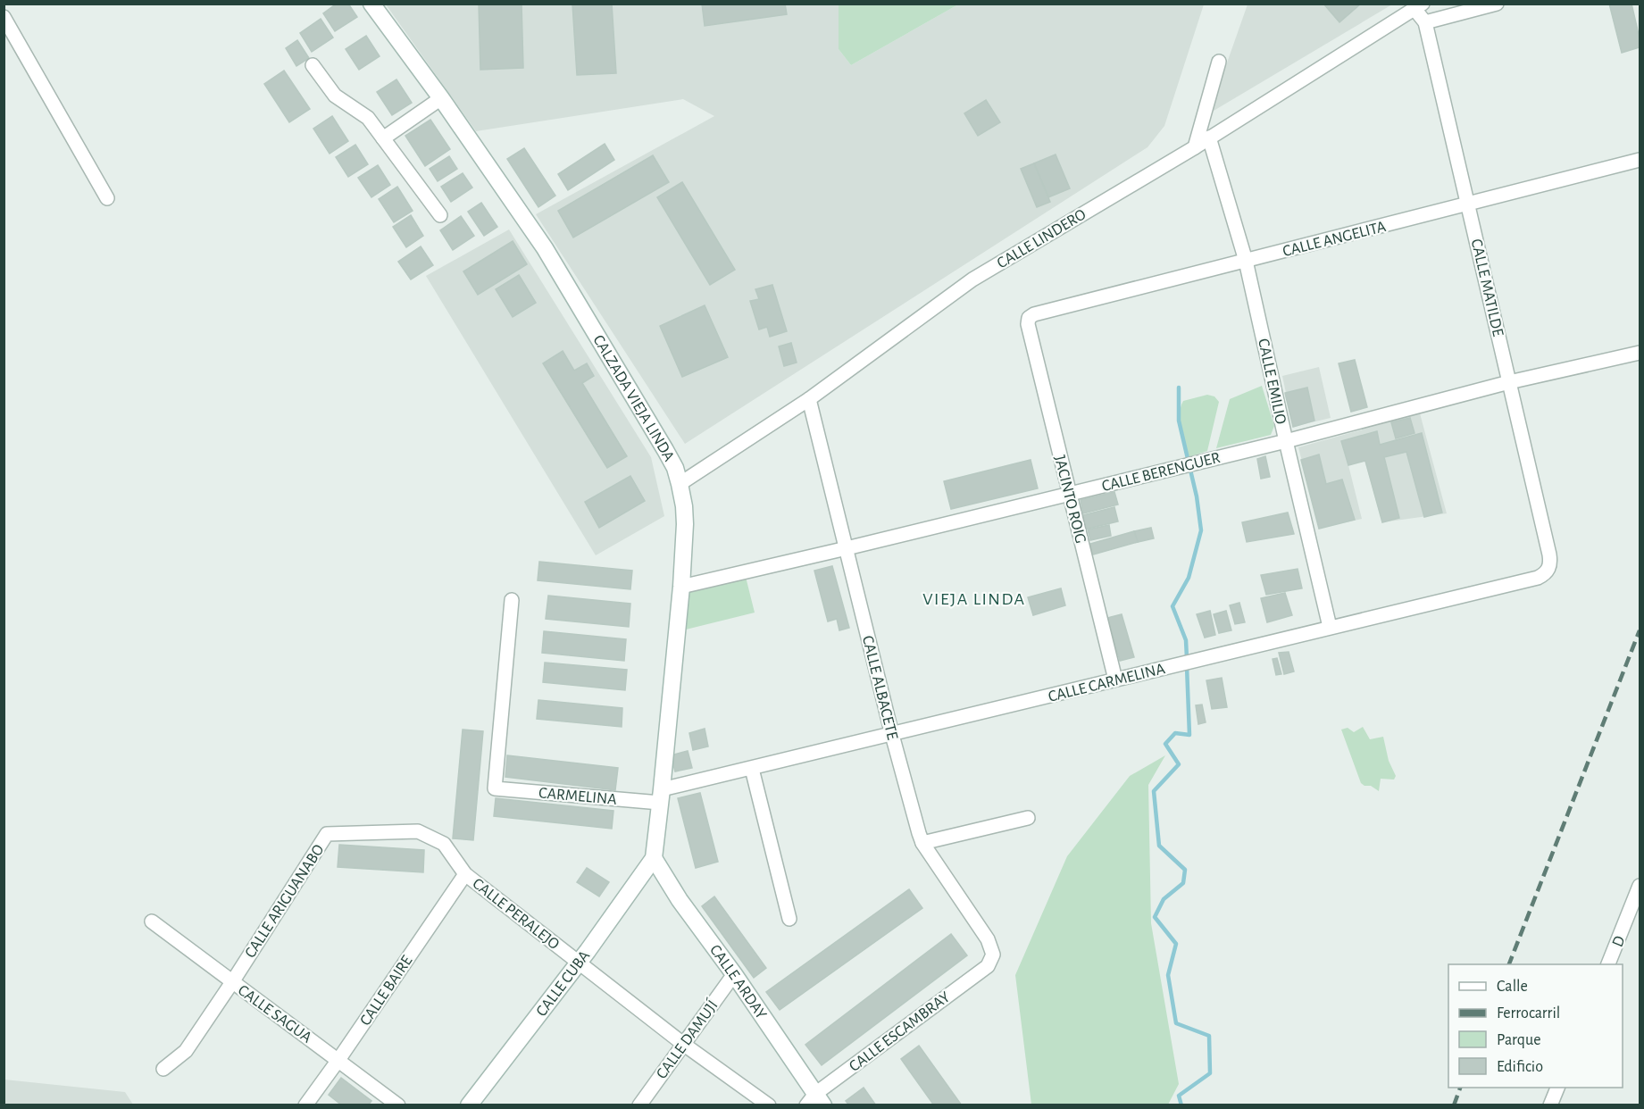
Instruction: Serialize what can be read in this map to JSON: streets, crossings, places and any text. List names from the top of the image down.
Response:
{
  "streets": {
    "street": [
      "CALLE LINDERO",
      "CALLE ANGELITA",
      "CALLE MATILDE",
      "CALLE EMILIO",
      "CALZADA VIEJA LINDA",
      "CALLE BERENGUER",
      "JACINTO ROIG",
      "CALLE CARMELINA",
      "CALLE ALBACETE",
      "CARMELINA",
      "CALLE ARIGUANABO",
      "CALLE PERALEJO",
      "D",
      "CALLE ARDAY",
      "CALLE CUBA",
      "CALLE BAIRE",
      "CALLE SAGUA",
      "CALLE ESCAMBRAY",
      "CALLE DAMUJÍ"
    ]
  },
  "crossings": [
    ["CALLE LINDERO", "CALLE MATILDE"],
    ["CALLE LINDERO", "CALLE EMILIO"],
    ["CALLE LINDERO", "CALZADA VIEJA LINDA"],
    ["CALLE LINDERO", "CALLE ALBACETE"],
    ["CALLE ANGELITA", "CALLE MATILDE"],
    ["CALLE ANGELITA", "CALLE EMILIO"],
    ["CALLE ANGELITA", "JACINTO ROIG"],
    ["CALLE MATILDE", "CALLE BERENGUER"],
    ["CALLE MATILDE", "CALLE CARMELINA"],
    ["CALLE EMILIO", "CALLE BERENGUER"],
    ["CALLE EMILIO", "CALLE CARMELINA"],
    ["CALZADA VIEJA LINDA", "CALLE BERENGUER"],
    ["CALZADA VIEJA LINDA", "CALLE CARMELINA"],
    ["CALZADA VIEJA LINDA", "CARMELINA"],
    ["CALZADA VIEJA LINDA", "CALLE ARDAY"],
    ["CALZADA VIEJA LINDA", "CALLE CUBA"],
    ["CALLE BERENGUER", "JACINTO ROIG"],
    ["CALLE BERENGUER", "CALLE ALBACETE"],
    ["JACINTO ROIG", "CALLE CARMELINA"],
    ["CALLE CARMELINA", "CALLE ALBACETE"],
    ["CALLE CARMELINA", "CARMELINA"],
    ["CALLE ALBACETE", "CALLE ESCAMBRAY"],
    ["CALLE ARIGUANABO", "CALLE PERALEJO"],
    ["CALLE ARIGUANABO", "CALLE SAGUA"],
    ["CALLE PERALEJO", "CALLE CUBA"],
    ["CALLE PERALEJO", "CALLE BAIRE"],
    ["CALLE PERALEJO", "CALLE DAMUJÍ"],
    ["CALLE ARDAY", "CALLE CUBA"],
    ["CALLE ARDAY", "CALLE ESCAMBRAY"],
    ["CALLE ARDAY", "CALLE DAMUJÍ"],
    ["CALLE BAIRE", "CALLE SAGUA"]
  ],
  "districts": ["VIEJA LINDA"],
  "legend": [
    "Calle",
    "Ferrocarril",
    "Parque",
    "Edificio"
  ]
}
